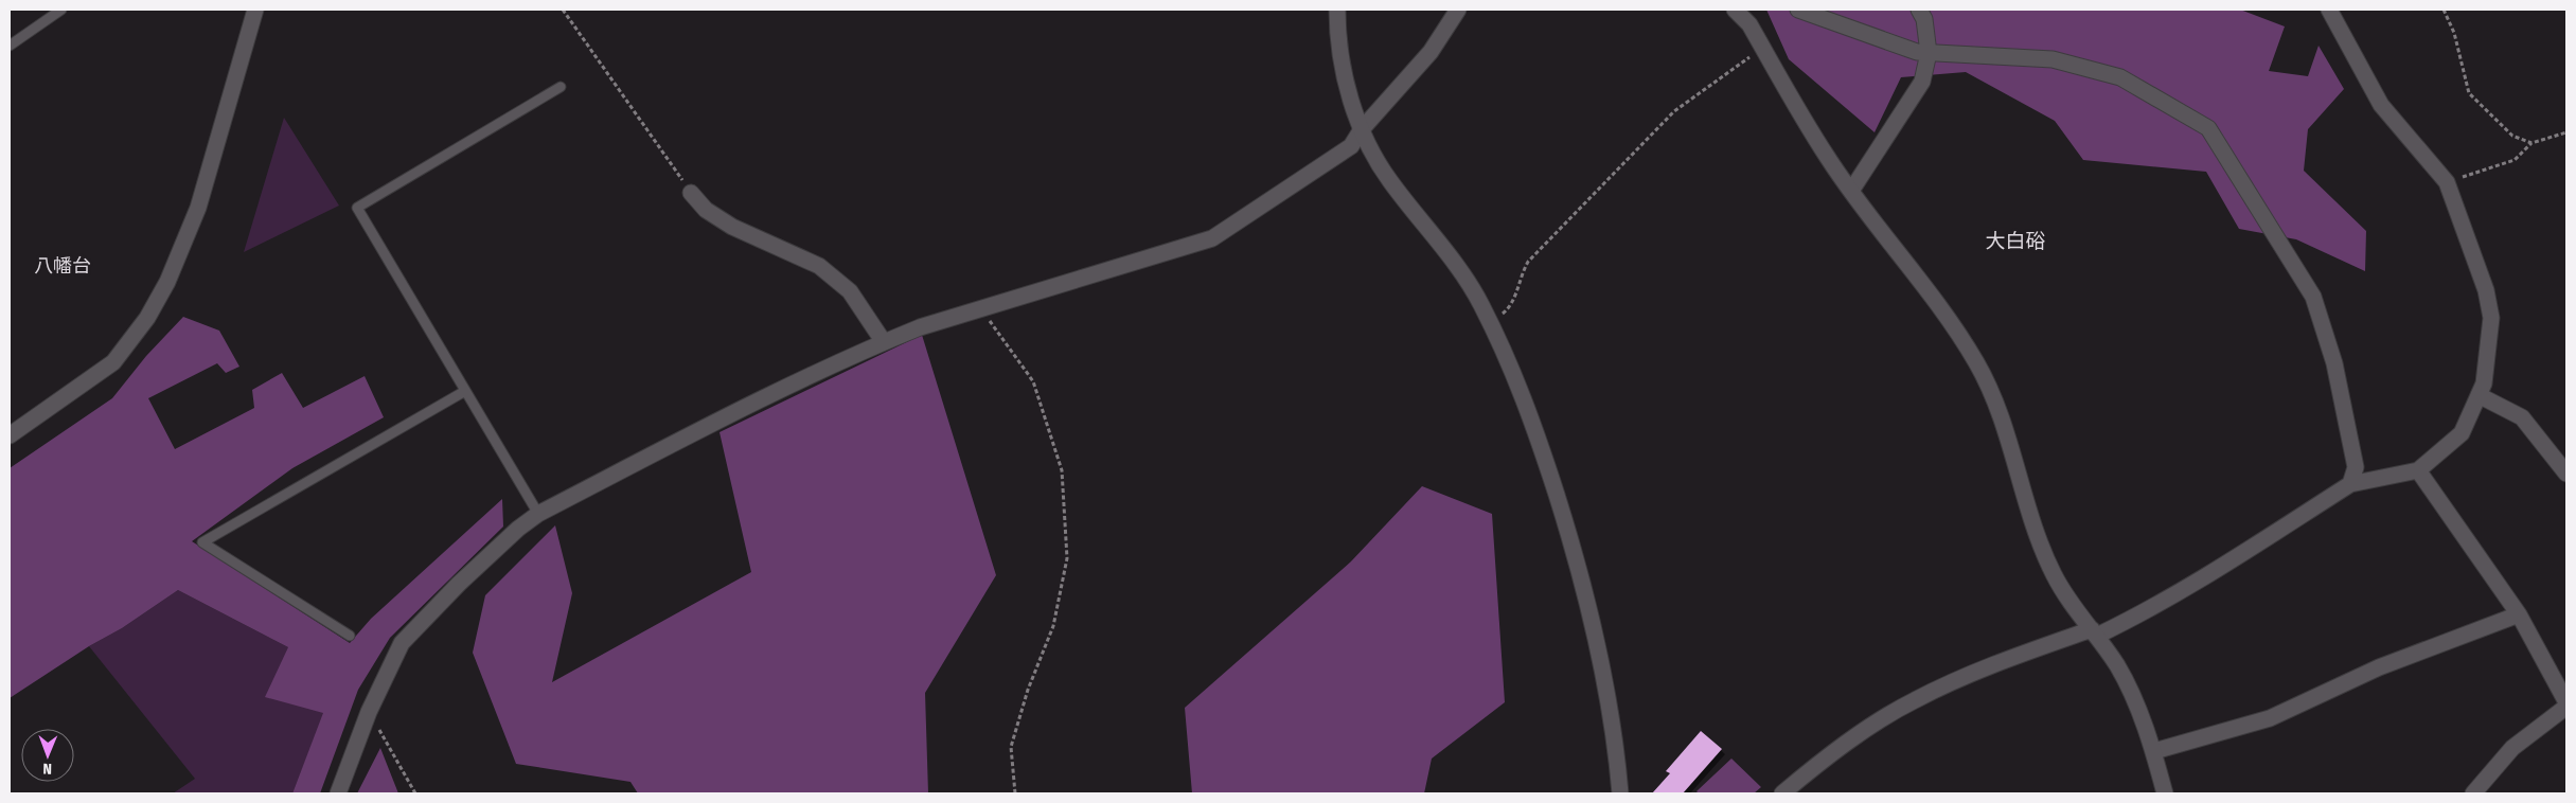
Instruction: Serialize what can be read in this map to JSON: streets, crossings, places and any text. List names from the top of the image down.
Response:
{
  "districts": ["大白硲", "八幡台"],
  "north": "bottom"
}
